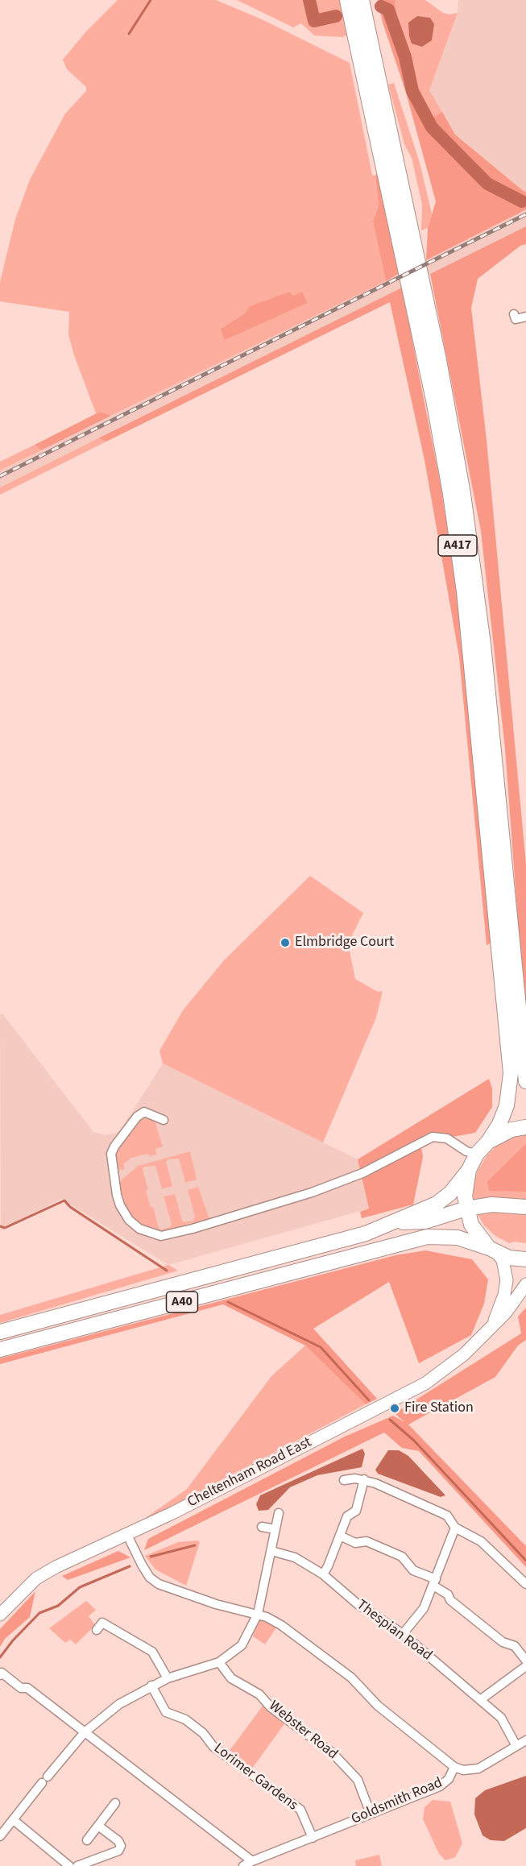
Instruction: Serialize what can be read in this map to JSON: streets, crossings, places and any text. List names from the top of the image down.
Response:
{
  "streets": {
    "highway": ["A417", "A40"],
    "main road": ["Cheltenham Road East"],
    "street": [
      "Thespian Road",
      "Webster Road",
      "Lorimer Gardens",
      "Goldsmith Road"
    ]
  },
  "crossings": [
    ["A417", "A40"],
    ["A40", "Cheltenham Road East"],
    ["Cheltenham Road East", "Goldsmith Road"],
    ["Webster Road", "Goldsmith Road"],
    ["Lorimer Gardens", "Goldsmith Road"]
  ],
  "places": ["Elmbridge Court", "Fire Station"]
}
